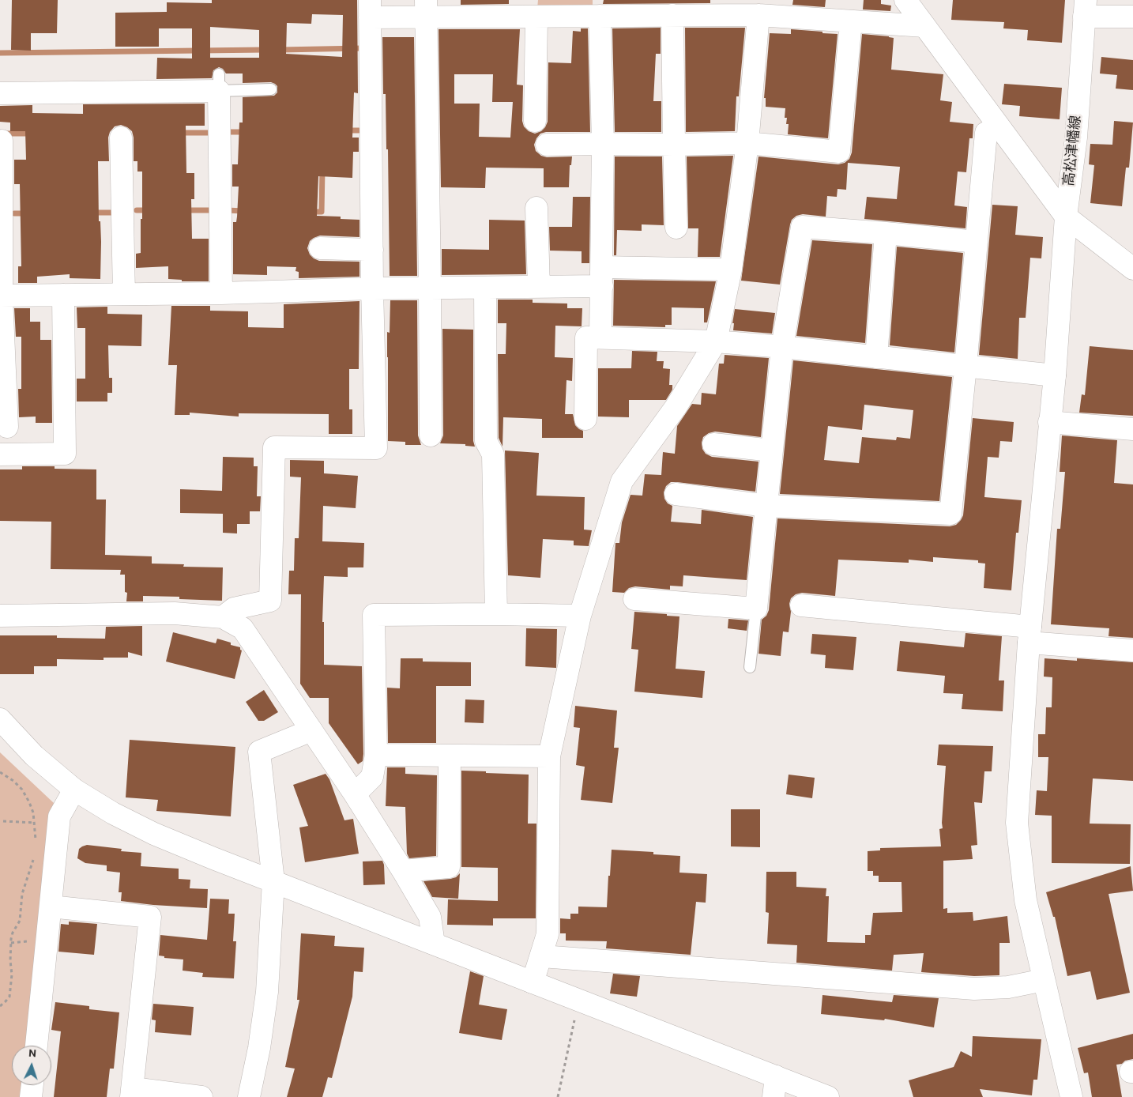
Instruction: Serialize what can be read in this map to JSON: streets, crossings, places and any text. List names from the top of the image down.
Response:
{
  "streets": {
    "street": ["高松津幡線"]
  },
  "north": "top"
}
